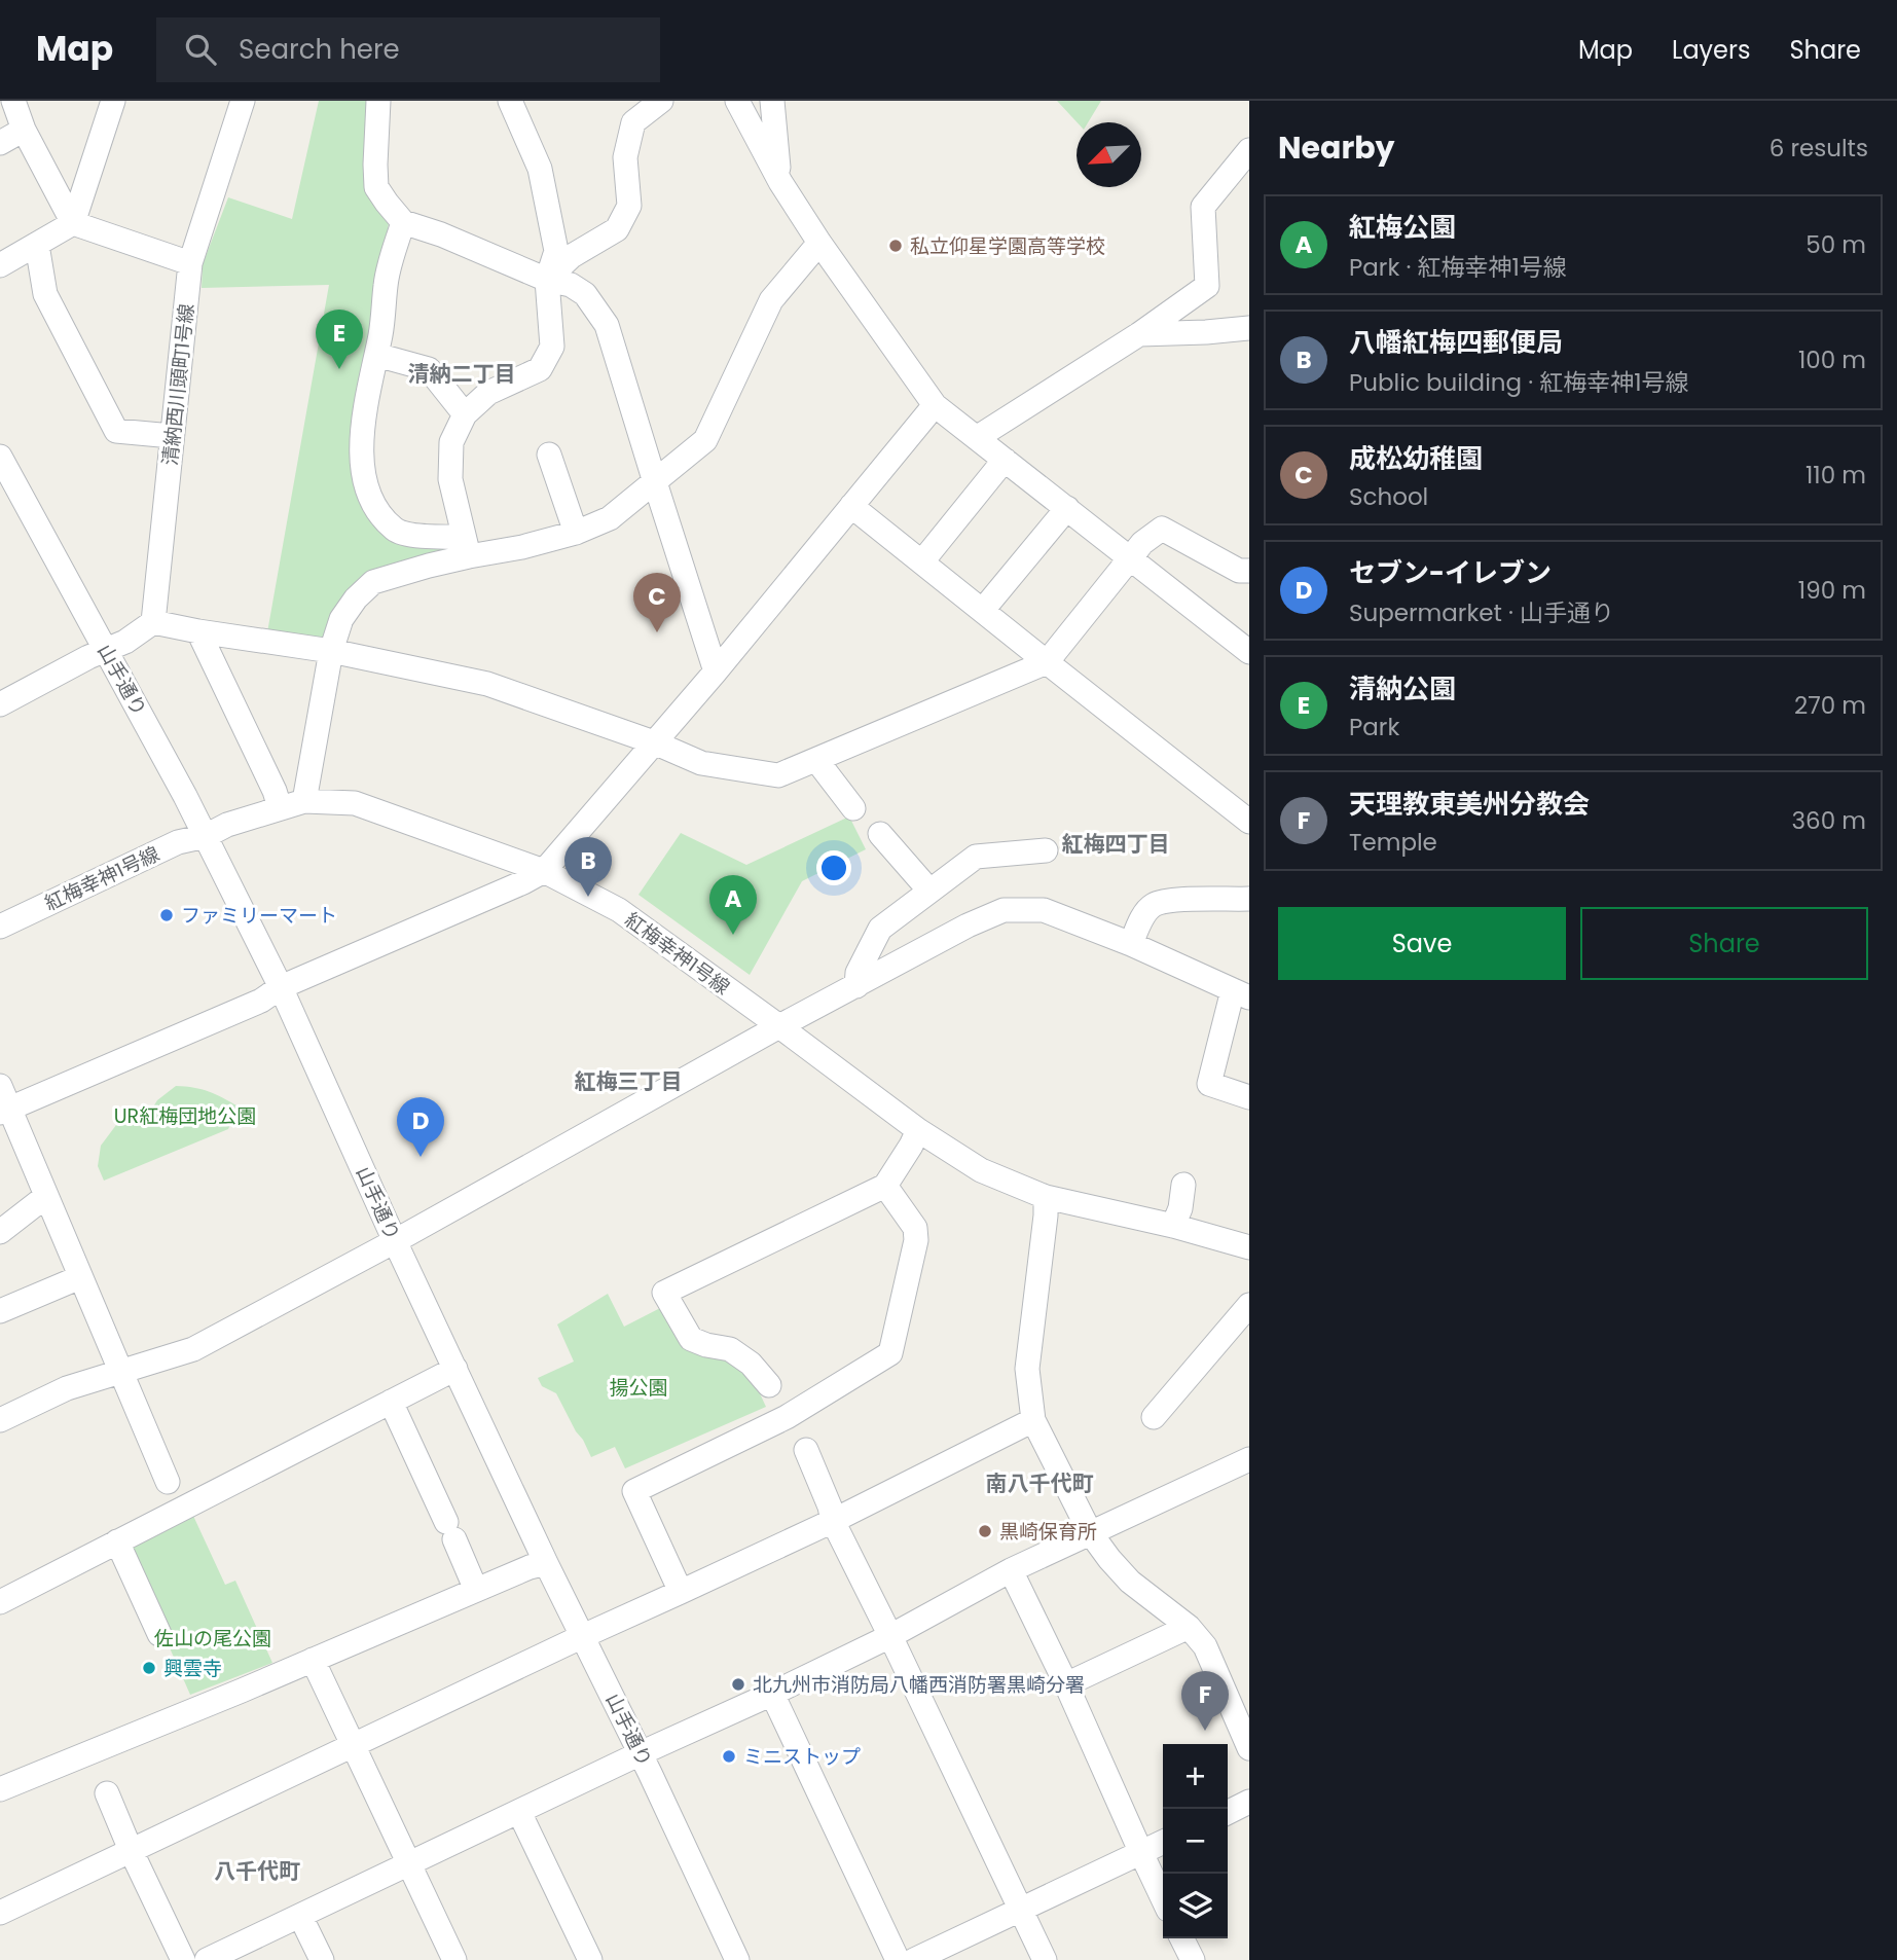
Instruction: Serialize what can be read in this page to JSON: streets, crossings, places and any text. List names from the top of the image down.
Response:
{
  "streets": {
    "street": ["清納西川頭町1号線", "山手通り", "紅梅幸神1号線"]
  },
  "crossings": [
    ["山手通り", "紅梅幸神1号線"]
  ],
  "districts": [
    "清納二丁目",
    "紅梅四丁目",
    "紅梅三丁目",
    "南八千代町",
    "八千代町"
  ],
  "parks": ["UR紅梅団地公園", "揚公園", "佐山の尾公園"],
  "places": [
    "私立仰星学園高等学校",
    "ファミリーマート",
    "黒崎保育所",
    "興雲寺",
    "北九州市消防局八幡西消防署黒崎分署",
    "ミニストップ"
  ],
  "north": "bottom left",
  "page": {
    "header": "Map",
    "search": "Search here",
    "nav": ["Map", "Layers", "Share"],
    "heading": ["Nearby", "6 results"],
    "list": [
      {
        "mark": "A",
        "name": "紅梅公園",
        "note": "Park · 紅梅幸神1号線",
        "value": "50 m"
      },
      {
        "mark": "B",
        "name": "八幡紅梅四郵便局",
        "note": "Public building · 紅梅幸神1号線",
        "value": "100 m"
      },
      {
        "mark": "C",
        "name": "成松幼稚園",
        "note": "School",
        "value": "110 m"
      },
      {
        "mark": "D",
        "name": "セブン-イレブン",
        "note": "Supermarket · 山手通り",
        "value": "190 m"
      },
      {
        "mark": "E",
        "name": "清納公園",
        "note": "Park",
        "value": "270 m"
      },
      {
        "mark": "F",
        "name": "天理教東美州分教会",
        "note": "Temple",
        "value": "360 m"
      }
    ],
    "pins": [
      "E",
      "C",
      "B",
      "A",
      "D",
      "F"
    ],
    "buttons": ["Save", "Share"],
    "map_buttons": ["+", "−"]
  }
}
